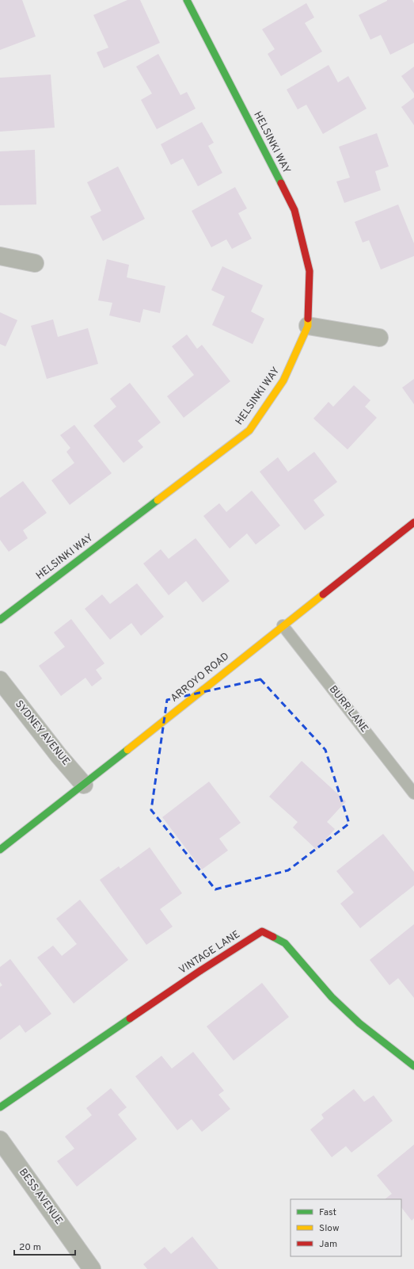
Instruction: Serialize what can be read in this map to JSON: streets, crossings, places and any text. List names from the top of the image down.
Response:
{
  "streets": {
    "street": [
      "HELSINKI WAY",
      "ARROYO ROAD",
      "SYDNEY AVENUE",
      "VINTAGE LANE",
      "BESS AVENUE"
    ],
    "lane": ["BURR LANE"]
  },
  "crossings": [
    ["ARROYO ROAD", "BURR LANE"],
    ["ARROYO ROAD", "SYDNEY AVENUE"]
  ],
  "legend": ["Fast", "Slow", "Jam"],
  "scale_bar": "20 m"
}
